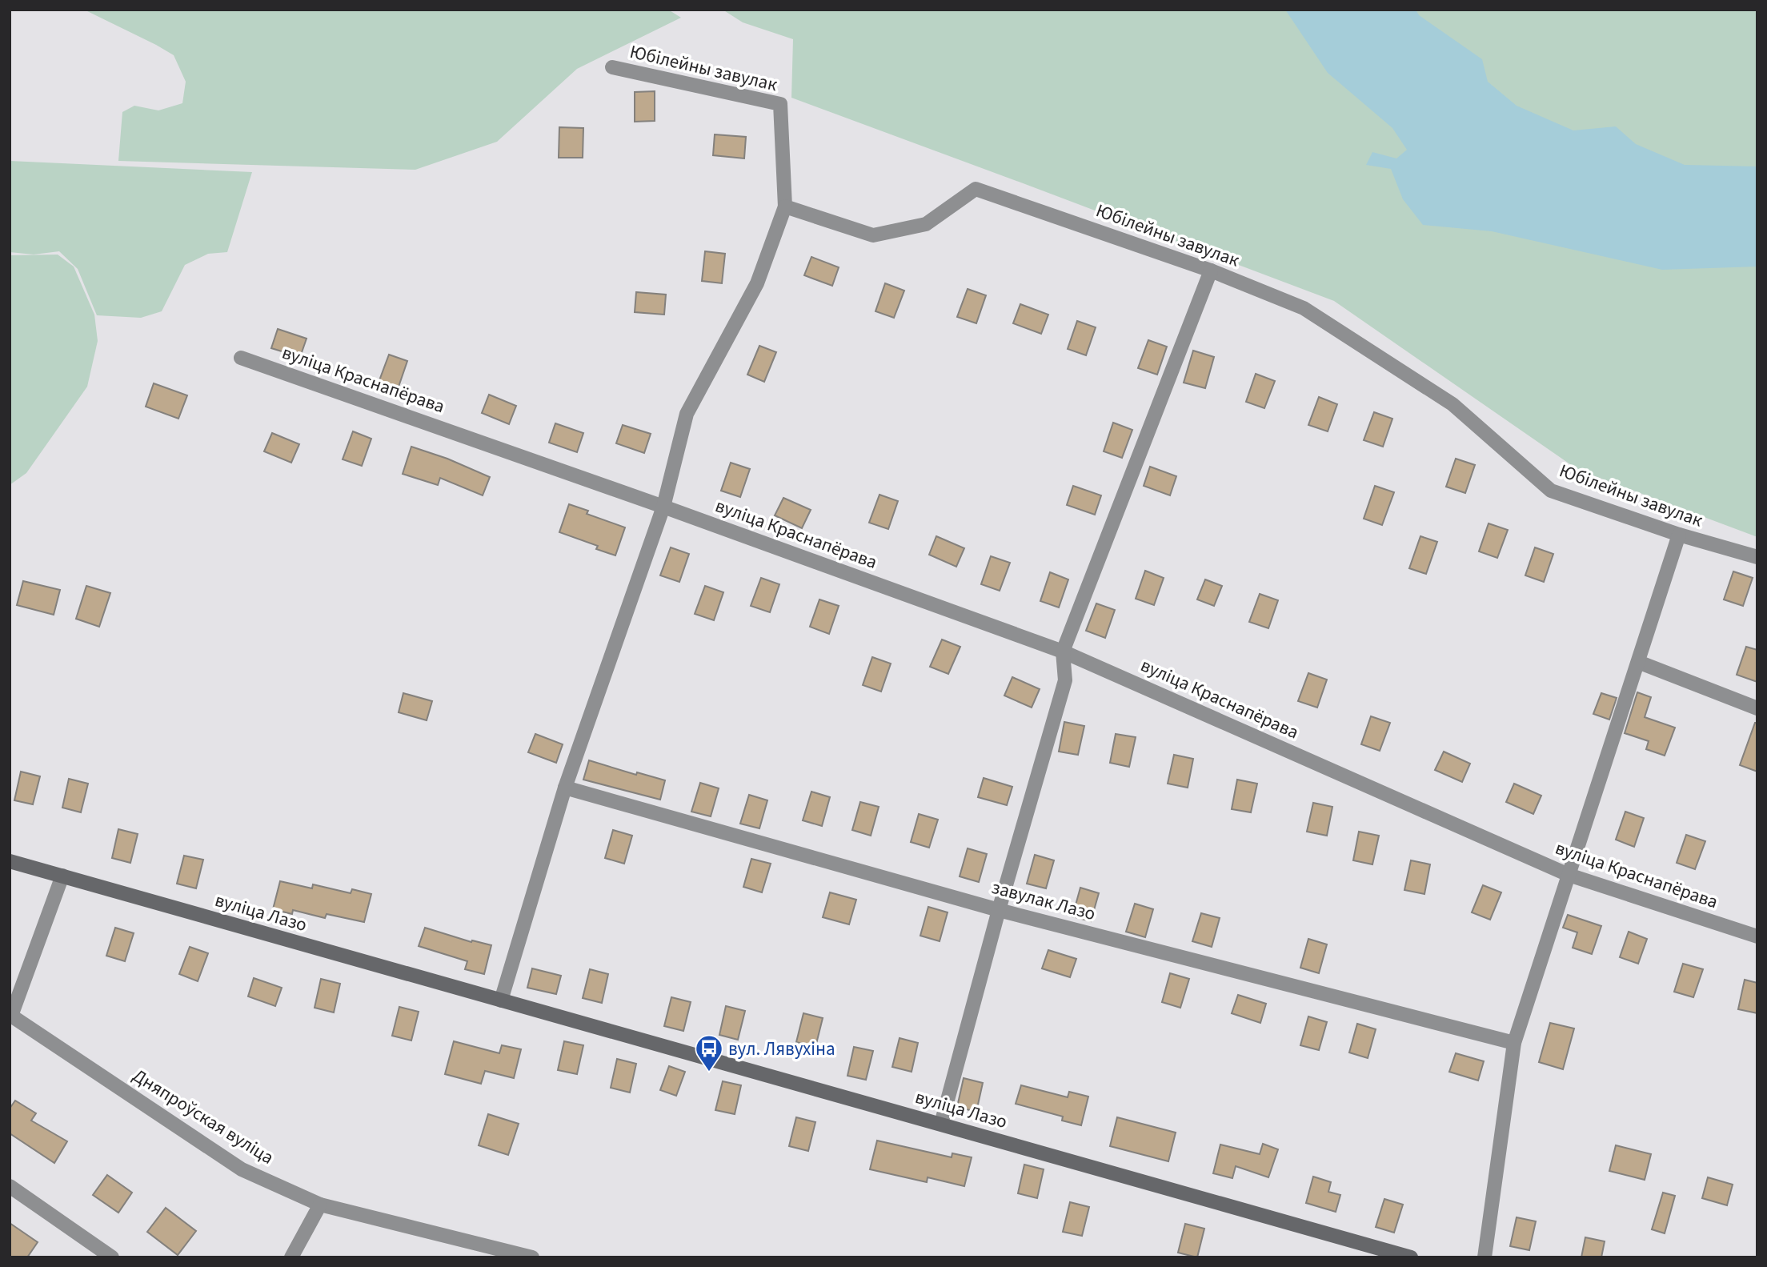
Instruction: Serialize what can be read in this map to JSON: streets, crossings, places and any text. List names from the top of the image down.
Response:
{
  "streets": {
    "main road": ["вуліца Лазо"],
    "street": [
      "Юбілейны завулак",
      "вуліца Краснапёрава",
      "завулак Лазо",
      "Дняпроўская вуліца"
    ]
  },
  "crossings": [
    ["вуліца Лазо", "Дняпроўская вуліца"]
  ],
  "places": {
    "bus stop": ["вул. Лявухіна"]
  }
}
